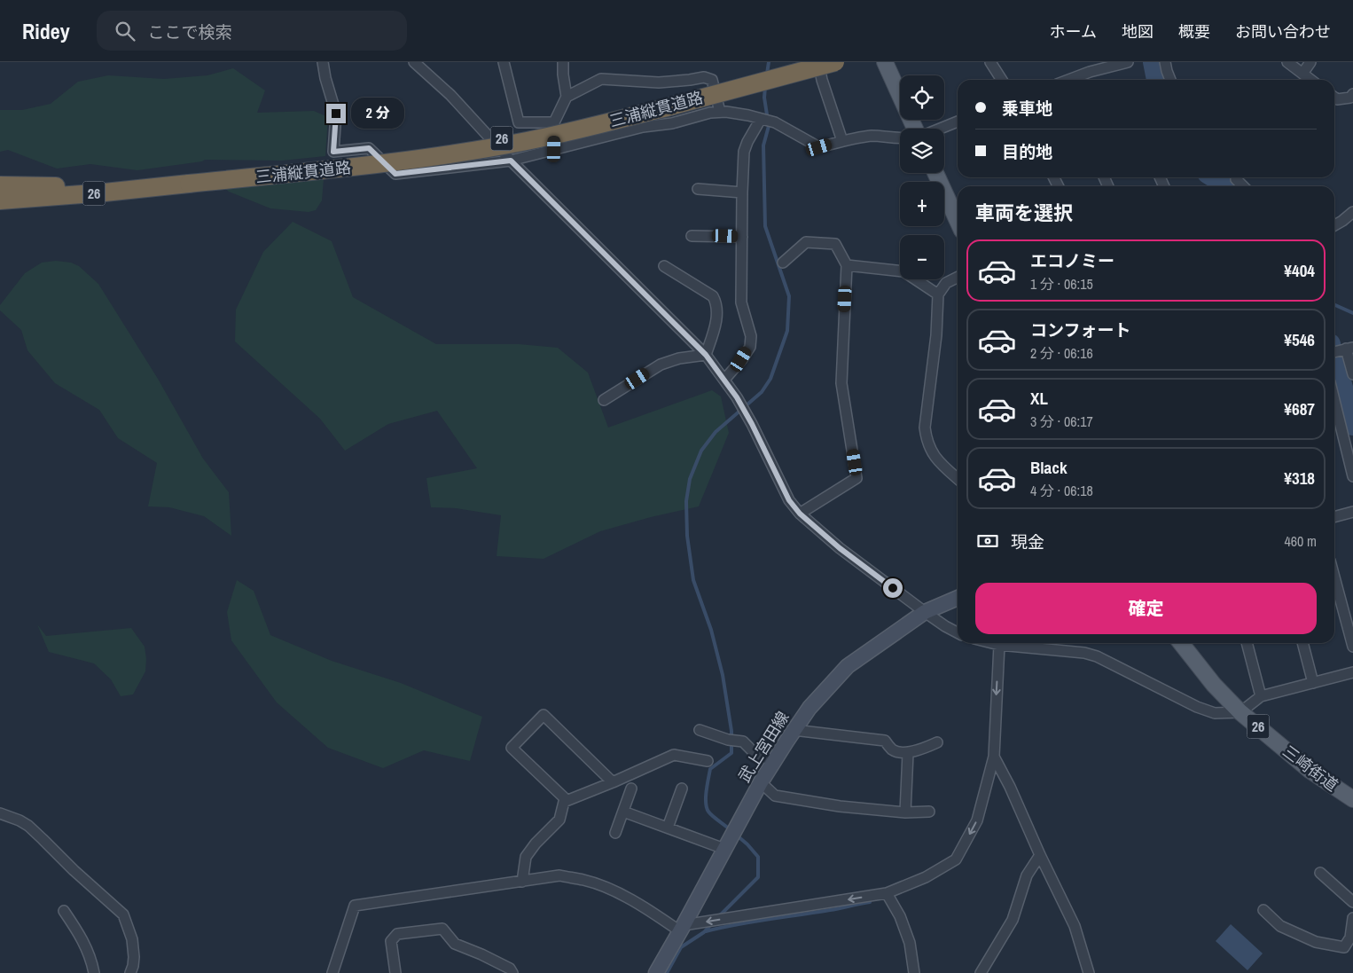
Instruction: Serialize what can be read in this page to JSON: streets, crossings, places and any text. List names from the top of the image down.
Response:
{
  "streets": {
    "highway": ["三浦縦貫道路", "26"],
    "main road": ["武上宮田線", "三崎街道"]
  },
  "crossings": [
    ["三浦縦貫道路", "26"]
  ],
  "page": {
    "header": "Ridey",
    "search": "ここで検索",
    "nav": [
      "ホーム",
      "地図",
      "概要",
      "お問い合わせ"
    ],
    "map_buttons": ["+", "−"],
    "banner": ["乗車地", "目的地"],
    "bubble": "2 分",
    "heading": "車両を選択",
    "list": [
      {
        "name": "エコノミー",
        "note": "1 分 · 06:15",
        "value": "¥404"
      },
      {
        "name": "コンフォート",
        "note": "2 分 · 06:16",
        "value": "¥546"
      },
      {
        "name": "XL",
        "note": "3 分 · 06:17",
        "value": "¥687"
      },
      {
        "name": "Black",
        "note": "4 分 · 06:18",
        "value": "¥318"
      }
    ],
    "pay": ["現金", "460 m"],
    "buttons": "確定"
  }
}
